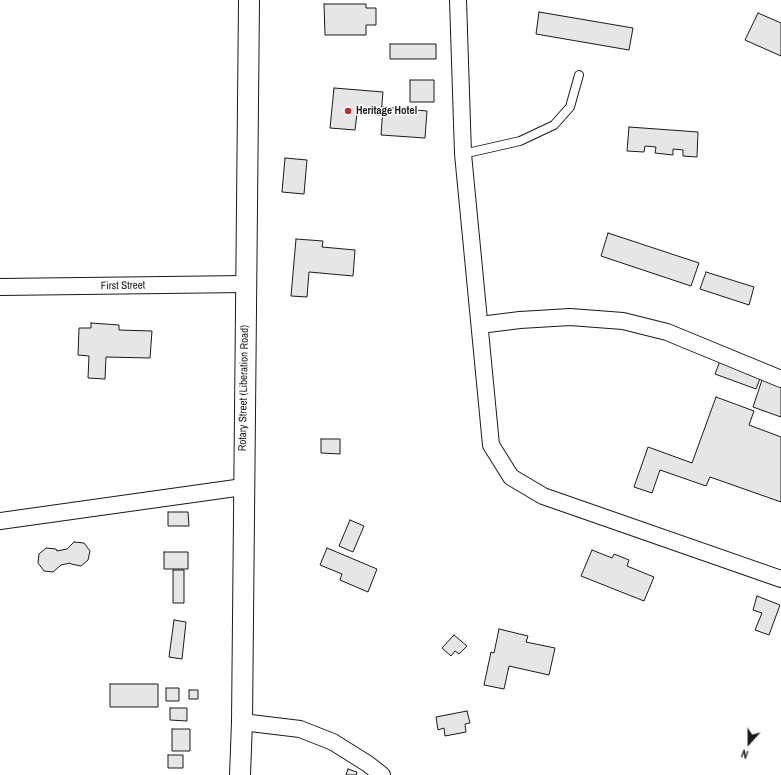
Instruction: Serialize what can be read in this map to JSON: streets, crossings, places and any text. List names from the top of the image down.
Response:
{
  "streets": {
    "street": ["First Street", "Rotary Street (Liberation Road)"]
  },
  "crossings": [
    ["First Street", "Rotary Street (Liberation Road)"]
  ],
  "places": ["Heritage Hotel"],
  "north": "bottom"
}
